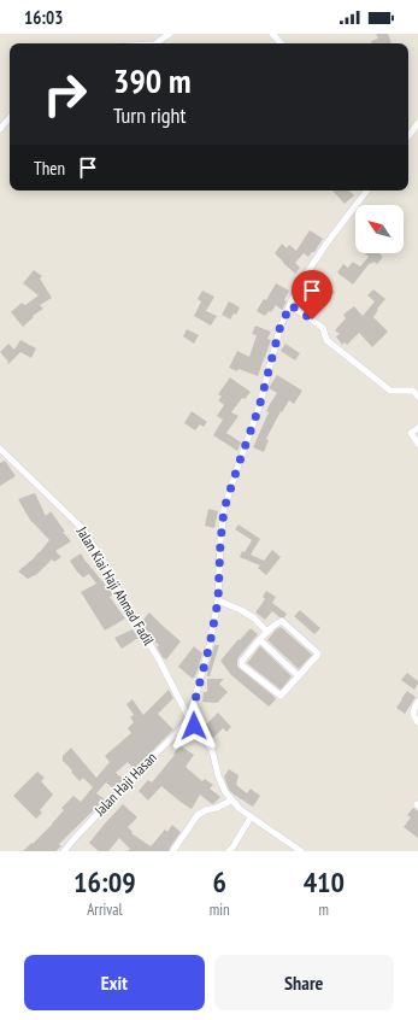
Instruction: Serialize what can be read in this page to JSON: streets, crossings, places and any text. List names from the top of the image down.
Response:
{
  "streets": {
    "street": ["Jalan Kiai Haji Ahmad Fadil", "Jalan Haji Hasan"]
  },
  "crossings": [
    ["Jalan Kiai Haji Ahmad Fadil", "Jalan Haji Hasan"]
  ],
  "north": "top left",
  "page": {
    "status": "16:03",
    "turn": ["390 m", "Turn right"],
    "then": "Then",
    "eta": [
      "16:09",
      "Arrival",
      "6",
      "min",
      "410",
      "m"
    ],
    "buttons": ["Exit", "Share"]
  }
}
